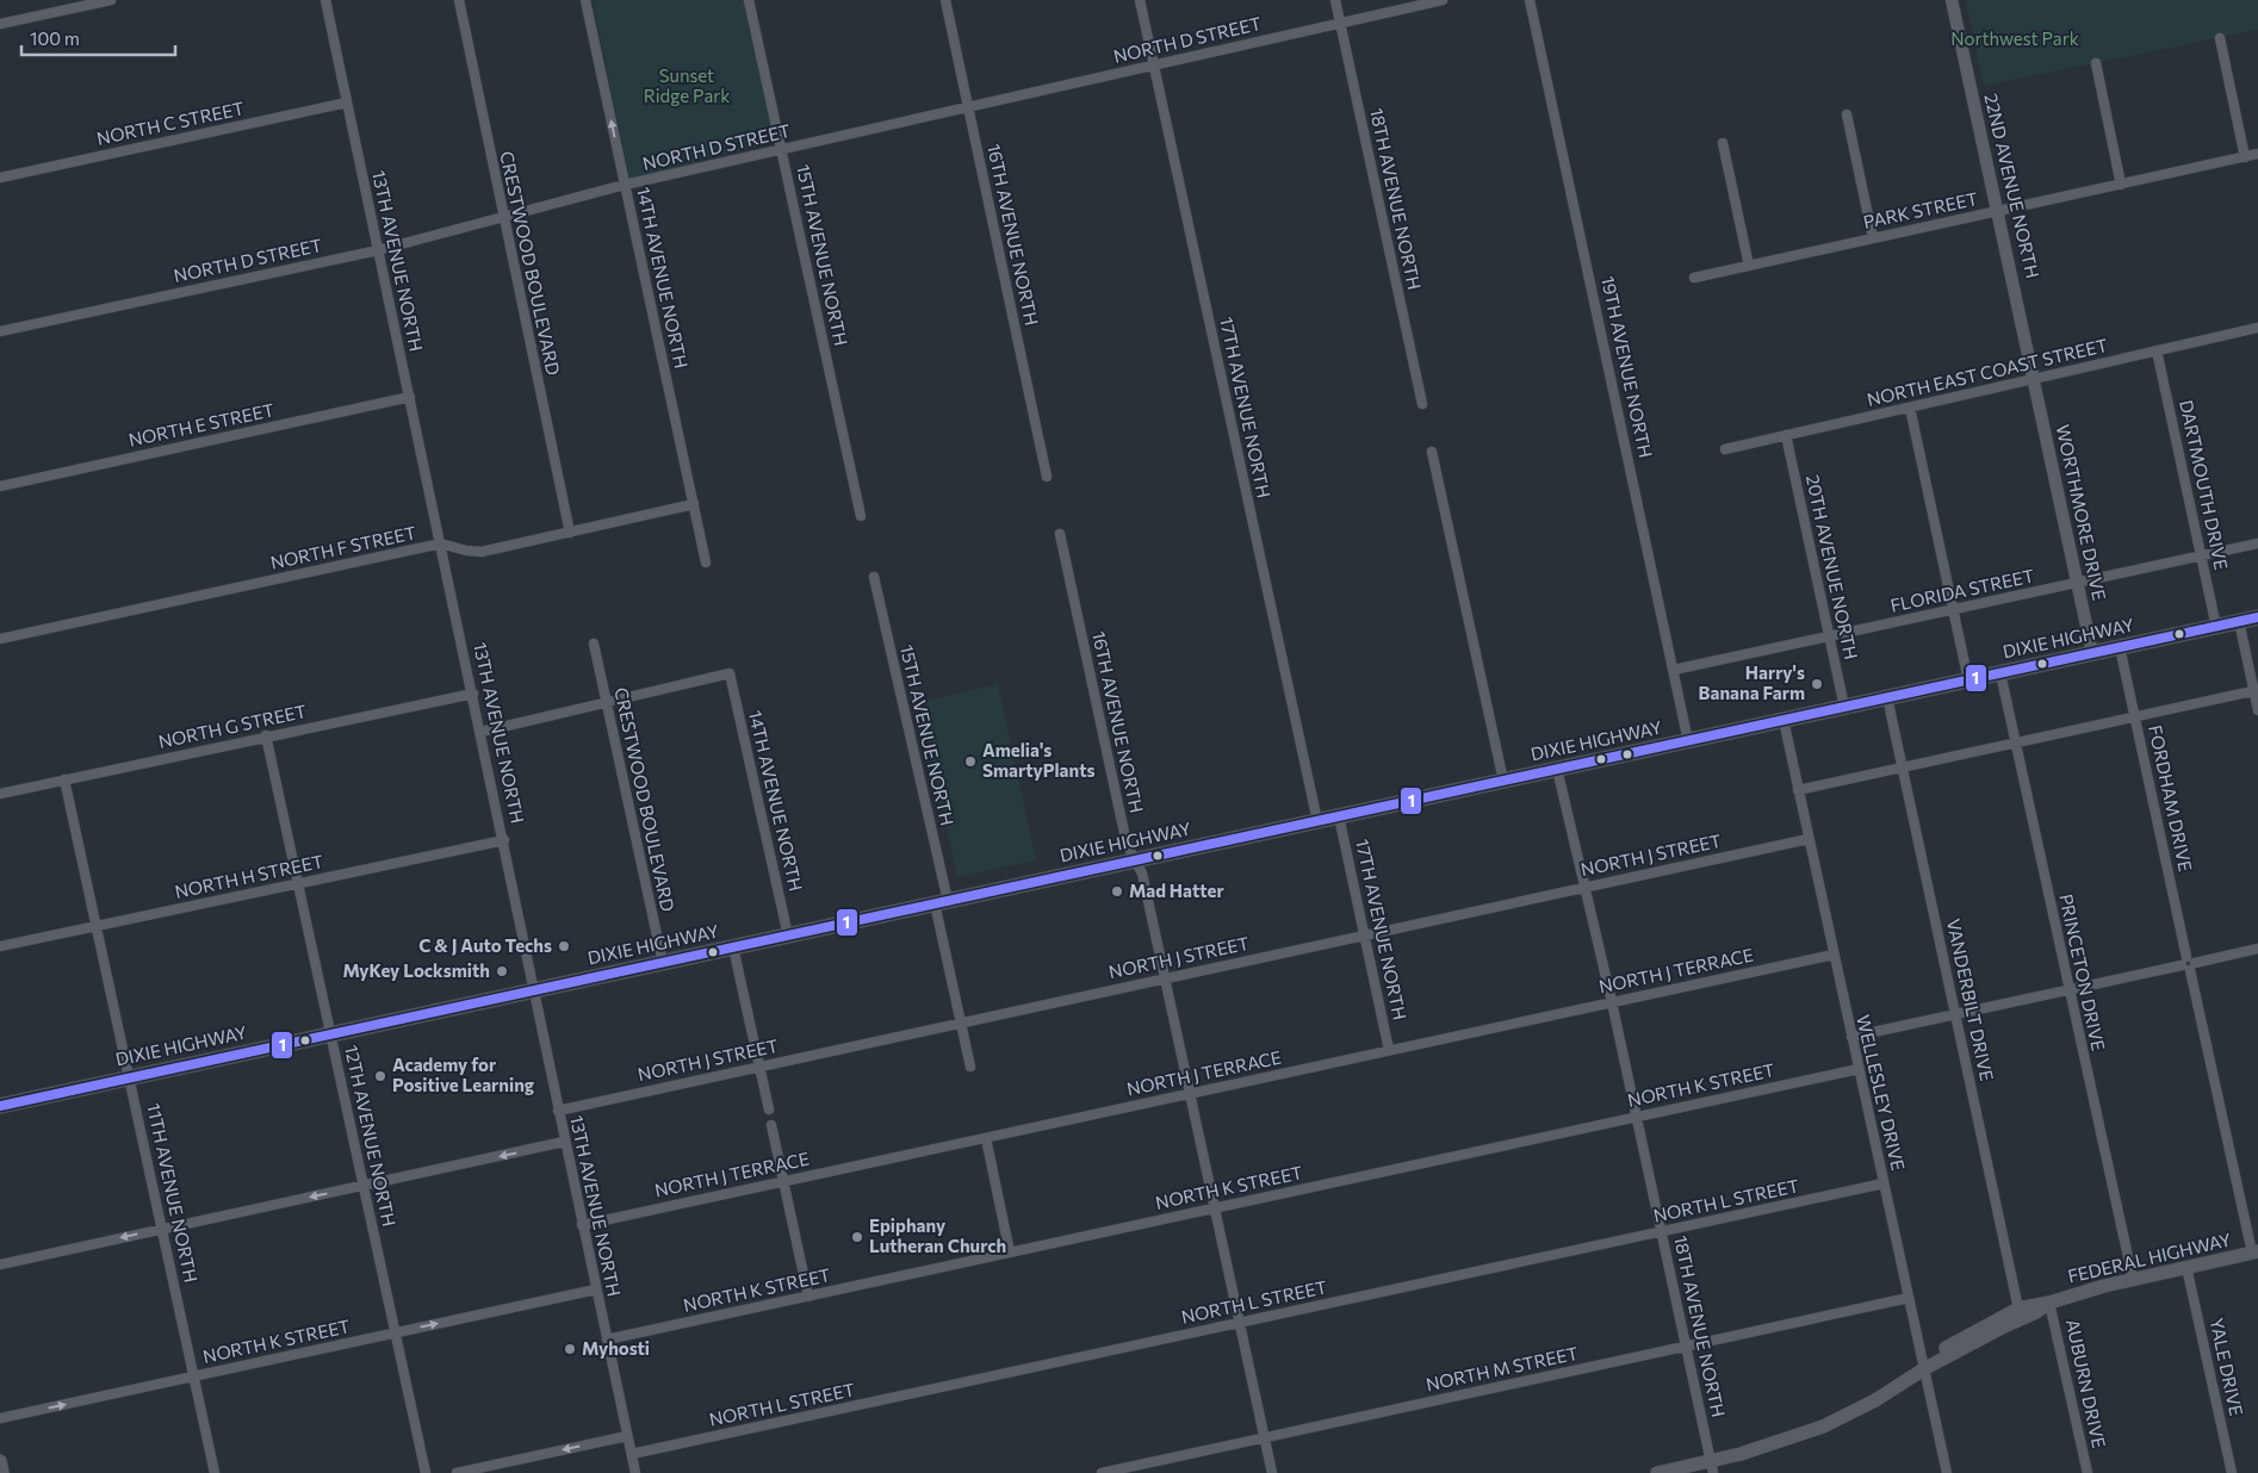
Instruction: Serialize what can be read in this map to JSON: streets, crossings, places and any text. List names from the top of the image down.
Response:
{
  "streets": {
    "main road": ["DIXIE HIGHWAY", "FEDERAL HIGHWAY"],
    "street": [
      "NORTH D STREET",
      "NORTH C STREET",
      "22ND AVENUE NORTH",
      "18TH AVENUE NORTH",
      "PARK STREET",
      "16TH AVENUE NORTH",
      "15TH AVENUE NORTH",
      "13TH AVENUE NORTH",
      "CRESTWOOD BOULEVARD",
      "14TH AVENUE NORTH",
      "19TH AVENUE NORTH",
      "NORTH EAST COAST STREET",
      "17TH AVENUE NORTH",
      "NORTH E STREET",
      "DARTMOUTH DRIVE",
      "WORTHMORE DRIVE",
      "NORTH F STREET",
      "20TH AVENUE NORTH",
      "FLORIDA STREET",
      "NORTH G STREET",
      "FORDHAM DRIVE",
      "NORTH J STREET",
      "NORTH H STREET",
      "NORTH J TERRACE",
      "PRINCETON DRIVE",
      "VANDERBILT DRIVE",
      "NORTH K STREET",
      "WELLESLEY DRIVE",
      "12TH AVENUE NORTH",
      "11TH AVENUE NORTH",
      "NORTH L STREET",
      "YALE DRIVE",
      "NORTH M STREET",
      "AUBURN DRIVE"
    ]
  },
  "crossings": [
    ["NORTH D STREET", "18TH AVENUE NORTH"],
    ["NORTH D STREET", "16TH AVENUE NORTH"],
    ["NORTH D STREET", "15TH AVENUE NORTH"],
    ["NORTH D STREET", "13TH AVENUE NORTH"],
    ["NORTH D STREET", "CRESTWOOD BOULEVARD"],
    ["NORTH D STREET", "14TH AVENUE NORTH"],
    ["NORTH D STREET", "17TH AVENUE NORTH"],
    ["NORTH C STREET", "13TH AVENUE NORTH"],
    ["22ND AVENUE NORTH", "PARK STREET"],
    ["22ND AVENUE NORTH", "NORTH EAST COAST STREET"],
    ["22ND AVENUE NORTH", "WORTHMORE DRIVE"],
    ["18TH AVENUE NORTH", "DIXIE HIGHWAY"],
    ["18TH AVENUE NORTH", "NORTH J STREET"],
    ["18TH AVENUE NORTH", "NORTH J TERRACE"],
    ["18TH AVENUE NORTH", "NORTH K STREET"],
    ["18TH AVENUE NORTH", "NORTH L STREET"],
    ["18TH AVENUE NORTH", "FEDERAL HIGHWAY"],
    ["18TH AVENUE NORTH", "NORTH M STREET"],
    ["16TH AVENUE NORTH", "DIXIE HIGHWAY"],
    ["16TH AVENUE NORTH", "NORTH J STREET"],
    ["16TH AVENUE NORTH", "NORTH J TERRACE"],
    ["16TH AVENUE NORTH", "NORTH K STREET"],
    ["16TH AVENUE NORTH", "NORTH L STREET"],
    ["16TH AVENUE NORTH", "NORTH M STREET"],
    ["15TH AVENUE NORTH", "DIXIE HIGHWAY"],
    ["15TH AVENUE NORTH", "NORTH J STREET"],
    ["13TH AVENUE NORTH", "NORTH E STREET"],
    ["13TH AVENUE NORTH", "NORTH F STREET"],
    ["13TH AVENUE NORTH", "DIXIE HIGHWAY"],
    ["13TH AVENUE NORTH", "NORTH G STREET"],
    ["13TH AVENUE NORTH", "NORTH J STREET"],
    ["13TH AVENUE NORTH", "NORTH H STREET"],
    ["13TH AVENUE NORTH", "NORTH J TERRACE"],
    ["13TH AVENUE NORTH", "NORTH K STREET"],
    ["13TH AVENUE NORTH", "NORTH L STREET"],
    ["CRESTWOOD BOULEVARD", "14TH AVENUE NORTH"],
    ["CRESTWOOD BOULEVARD", "NORTH F STREET"],
    ["CRESTWOOD BOULEVARD", "DIXIE HIGHWAY"],
    ["14TH AVENUE NORTH", "NORTH F STREET"],
    ["14TH AVENUE NORTH", "DIXIE HIGHWAY"],
    ["19TH AVENUE NORTH", "FLORIDA STREET"],
    ["19TH AVENUE NORTH", "DIXIE HIGHWAY"],
    ["NORTH EAST COAST STREET", "DARTMOUTH DRIVE"],
    ["NORTH EAST COAST STREET", "WORTHMORE DRIVE"],
    ["NORTH EAST COAST STREET", "20TH AVENUE NORTH"],
    ["17TH AVENUE NORTH", "DIXIE HIGHWAY"],
    ["17TH AVENUE NORTH", "NORTH J STREET"],
    ["17TH AVENUE NORTH", "NORTH J TERRACE"],
    ["DARTMOUTH DRIVE", "FLORIDA STREET"],
    ["DARTMOUTH DRIVE", "DIXIE HIGHWAY"],
    ["WORTHMORE DRIVE", "FLORIDA STREET"],
    ["WORTHMORE DRIVE", "DIXIE HIGHWAY"],
    ["20TH AVENUE NORTH", "FLORIDA STREET"],
    ["20TH AVENUE NORTH", "DIXIE HIGHWAY"],
    ["DIXIE HIGHWAY", "FORDHAM DRIVE"],
    ["DIXIE HIGHWAY", "PRINCETON DRIVE"],
    ["DIXIE HIGHWAY", "VANDERBILT DRIVE"],
    ["DIXIE HIGHWAY", "WELLESLEY DRIVE"],
    ["DIXIE HIGHWAY", "12TH AVENUE NORTH"],
    ["DIXIE HIGHWAY", "11TH AVENUE NORTH"],
    ["NORTH G STREET", "12TH AVENUE NORTH"],
    ["NORTH G STREET", "11TH AVENUE NORTH"],
    ["FORDHAM DRIVE", "FEDERAL HIGHWAY"],
    ["NORTH J STREET", "WELLESLEY DRIVE"],
    ["NORTH H STREET", "12TH AVENUE NORTH"],
    ["NORTH H STREET", "11TH AVENUE NORTH"],
    ["NORTH J TERRACE", "WELLESLEY DRIVE"],
    ["PRINCETON DRIVE", "FEDERAL HIGHWAY"],
    ["VANDERBILT DRIVE", "FEDERAL HIGHWAY"],
    ["NORTH K STREET", "WELLESLEY DRIVE"],
    ["NORTH K STREET", "12TH AVENUE NORTH"],
    ["NORTH K STREET", "11TH AVENUE NORTH"],
    ["WELLESLEY DRIVE", "NORTH L STREET"],
    ["WELLESLEY DRIVE", "FEDERAL HIGHWAY"],
    ["WELLESLEY DRIVE", "NORTH M STREET"],
    ["FEDERAL HIGHWAY", "YALE DRIVE"],
    ["FEDERAL HIGHWAY", "AUBURN DRIVE"]
  ],
  "parks": ["Northwest Park", "Sunset Ridge Park"],
  "places": [
    "Harry's Banana Farm",
    "Amelia's SmartyPlants",
    "Mad Hatter",
    "C & J Auto Techs",
    "MyKey Locksmith",
    "Academy for Positive Learning",
    "Epiphany Lutheran Church",
    "Myhosti"
  ],
  "lines": ["transit line 1"],
  "scale_bar": "100 m"
}
